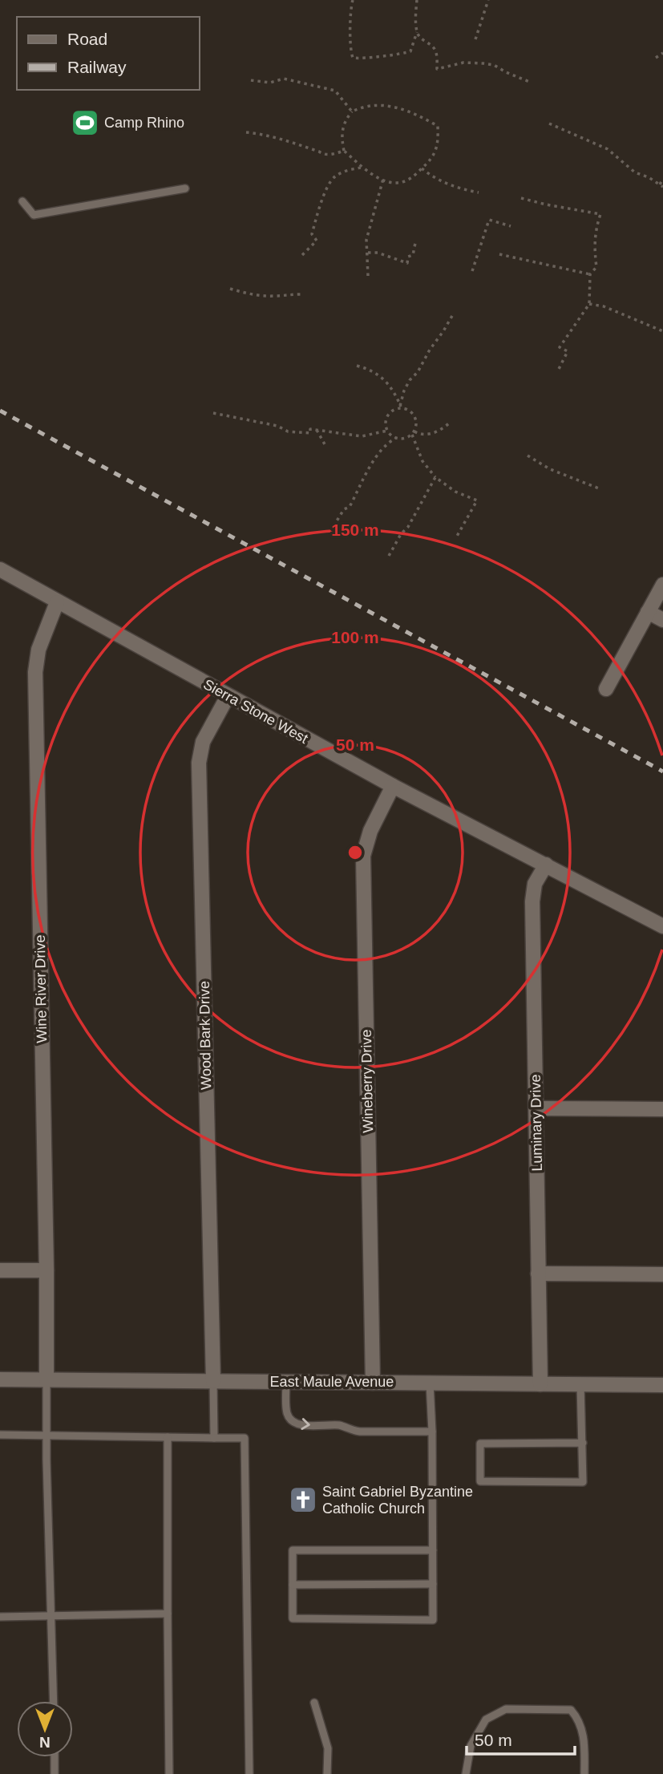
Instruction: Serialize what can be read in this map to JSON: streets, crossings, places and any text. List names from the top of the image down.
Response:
{
  "streets": {
    "street": [
      "Sierra Stone West",
      "Wine River Drive",
      "Wood Bark Drive",
      "Wineberry Drive",
      "Luminary Drive",
      "East Maule Avenue"
    ]
  },
  "crossings": [
    ["Sierra Stone West", "Wine River Drive"],
    ["Sierra Stone West", "Wood Bark Drive"],
    ["Sierra Stone West", "Wineberry Drive"],
    ["Sierra Stone West", "Luminary Drive"],
    ["Wine River Drive", "East Maule Avenue"],
    ["Wood Bark Drive", "East Maule Avenue"],
    ["Wineberry Drive", "East Maule Avenue"],
    ["Luminary Drive", "East Maule Avenue"]
  ],
  "places": {
    "sports": ["Camp Rhino"],
    "church": ["Saint Gabriel Byzantine Catholic Church"]
  },
  "legend": ["Road", "Railway"],
  "scale_bar": "50 m",
  "north": "bottom",
  "rings": ["150 m", "100 m", "50 m"]
}
